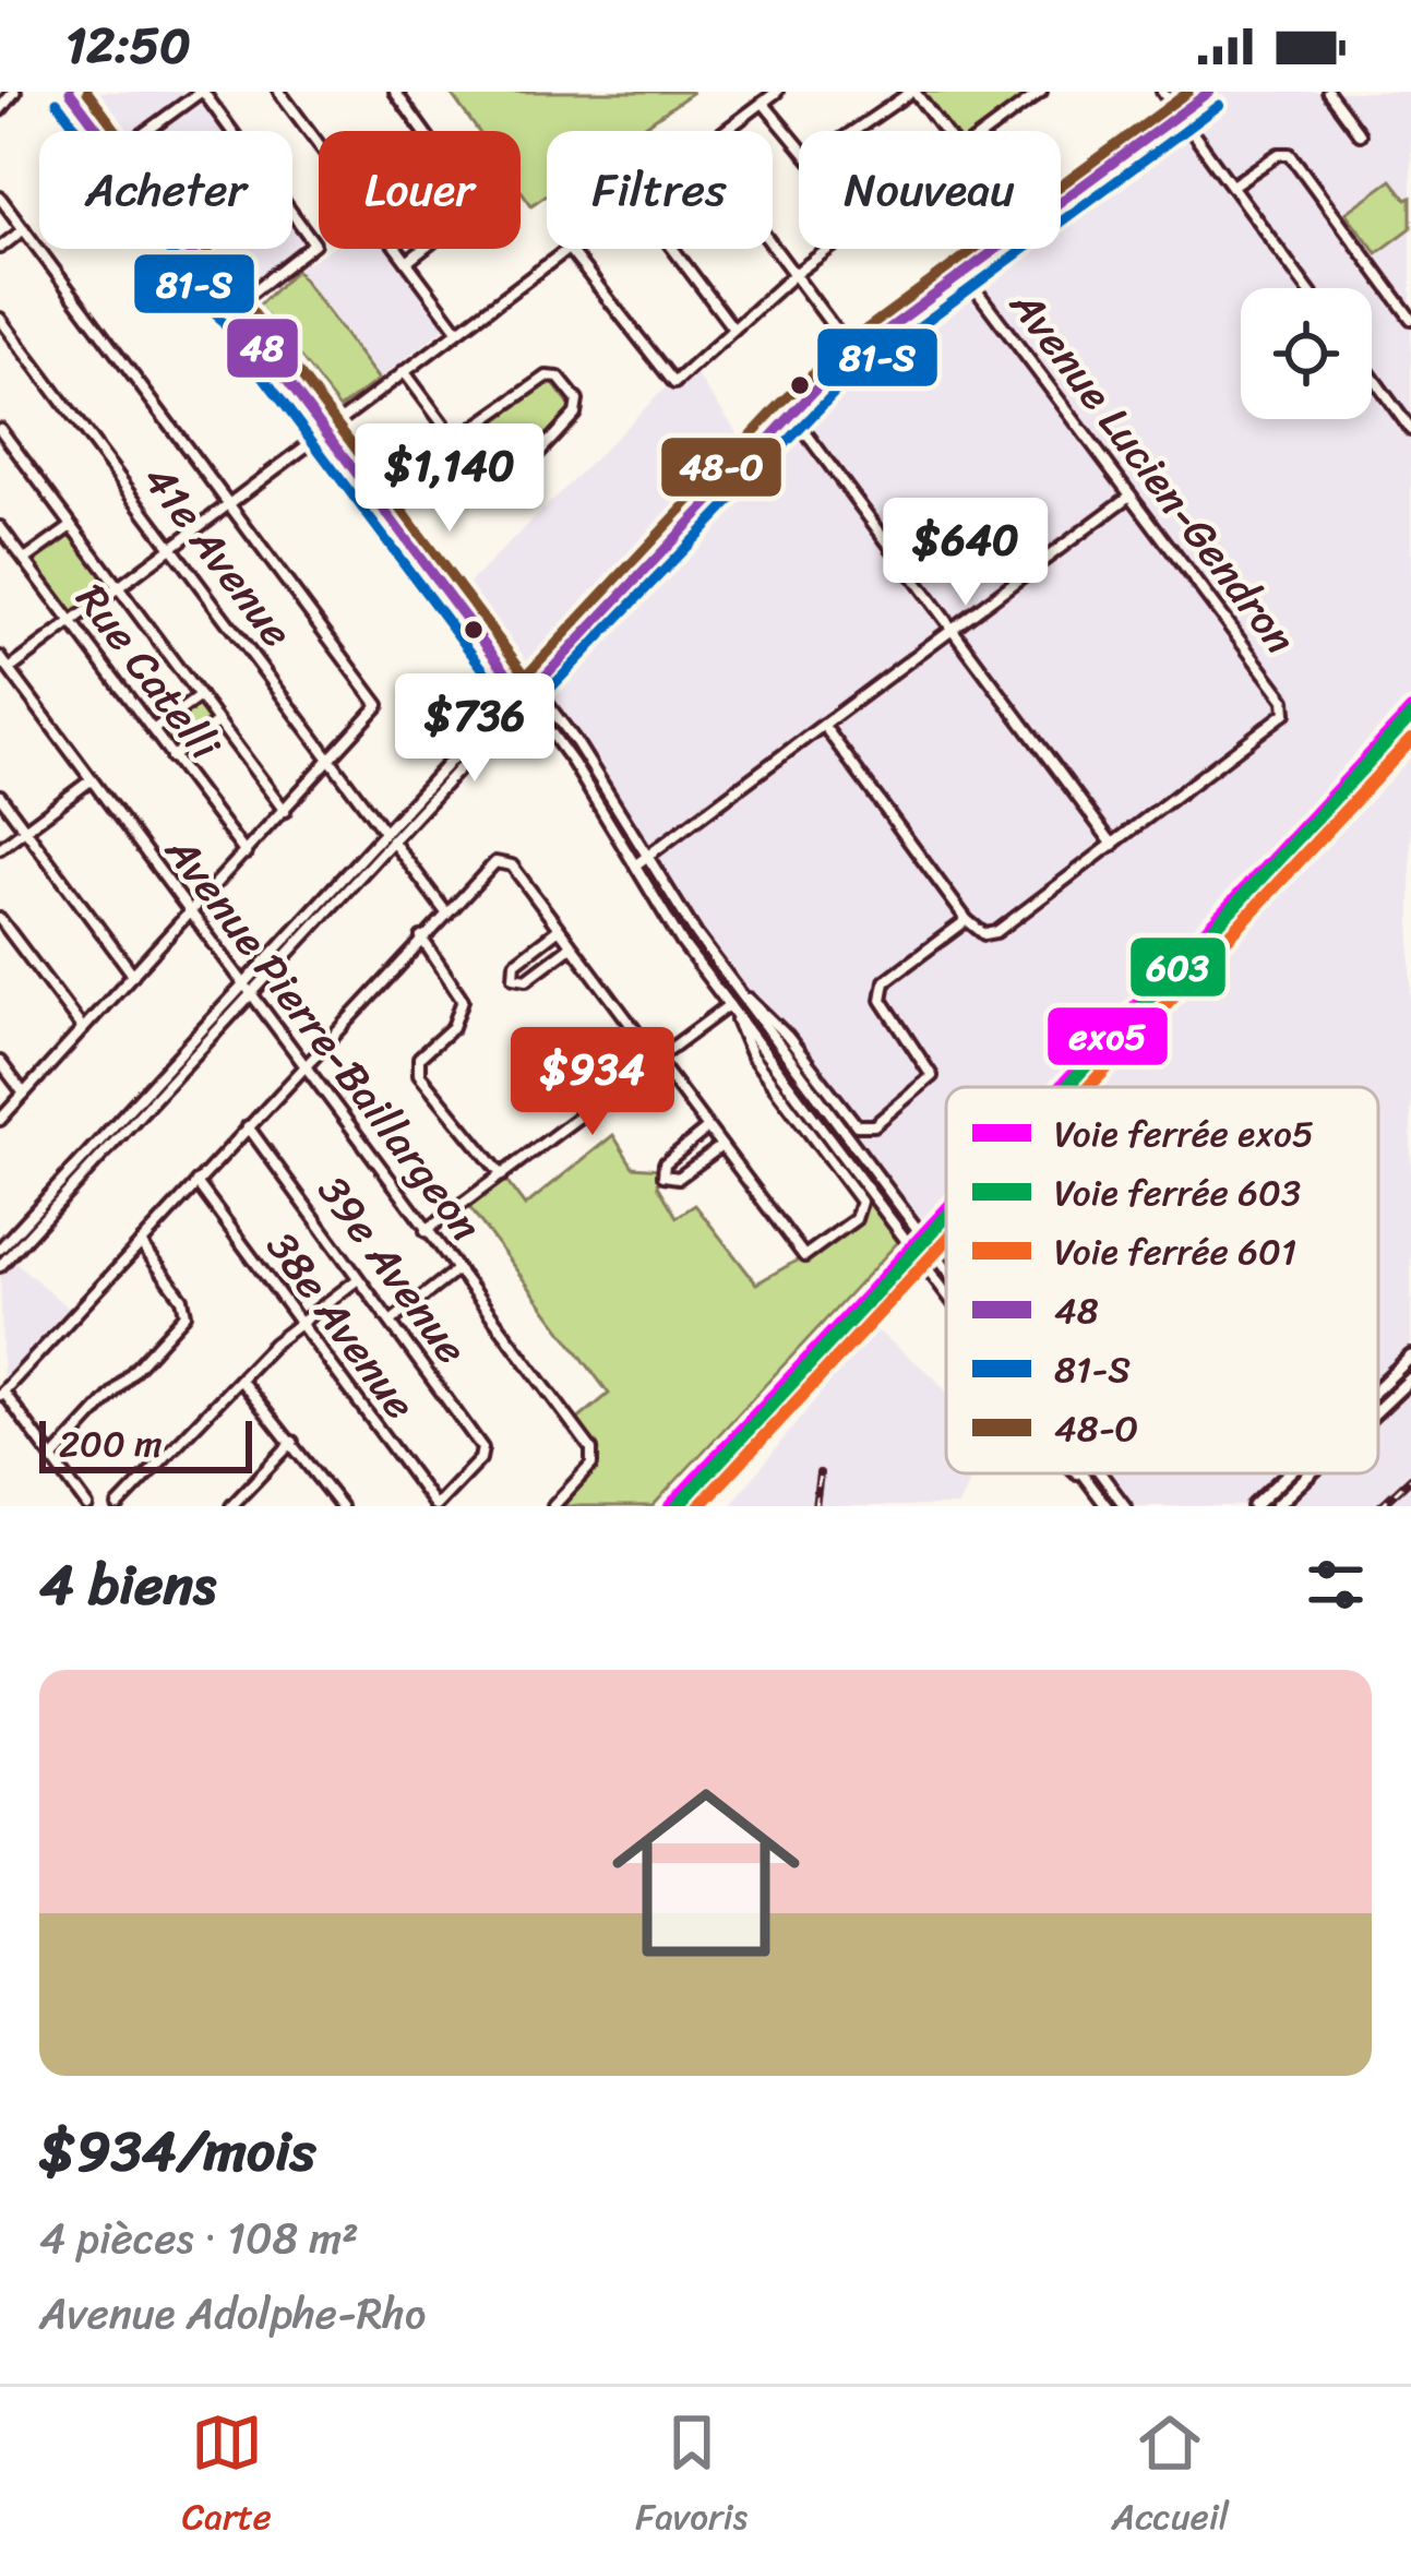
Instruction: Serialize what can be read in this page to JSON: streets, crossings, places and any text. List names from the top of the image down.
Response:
{
  "streets": {
    "street": [
      "Avenue Lucien-Gendron",
      "41e Avenue",
      "Rue Catelli",
      "Avenue Pierre-Baillargeon",
      "39e Avenue",
      "38e Avenue"
    ]
  },
  "crossings": [
    ["39e Avenue", "38e Avenue"]
  ],
  "lines": [
    "transit line 48",
    "transit line 48-O",
    "transit line 81-S",
    "rail line exo5",
    "rail line 603",
    "rail line 601"
  ],
  "legend": [
    "Voie ferrée exo5",
    "Voie ferrée 603",
    "Voie ferrée 601",
    "48",
    "81-S",
    "48-O"
  ],
  "scale_bar": "200 m",
  "page": {
    "status": "12:50",
    "chip": [
      "Acheter",
      "Louer",
      "Filtres",
      "Nouveau"
    ],
    "price": [
      "$1,140",
      "$640",
      "$736",
      "$934"
    ],
    "scale": "200 m",
    "heading": "4 biens",
    "list": [
      {
        "name": "$934/mois",
        "note": "4 pièces · 108 m² · Avenue Adolphe-Rho"
      }
    ],
    "tabs": ["Carte", "Favoris", "Accueil"]
  }
}
